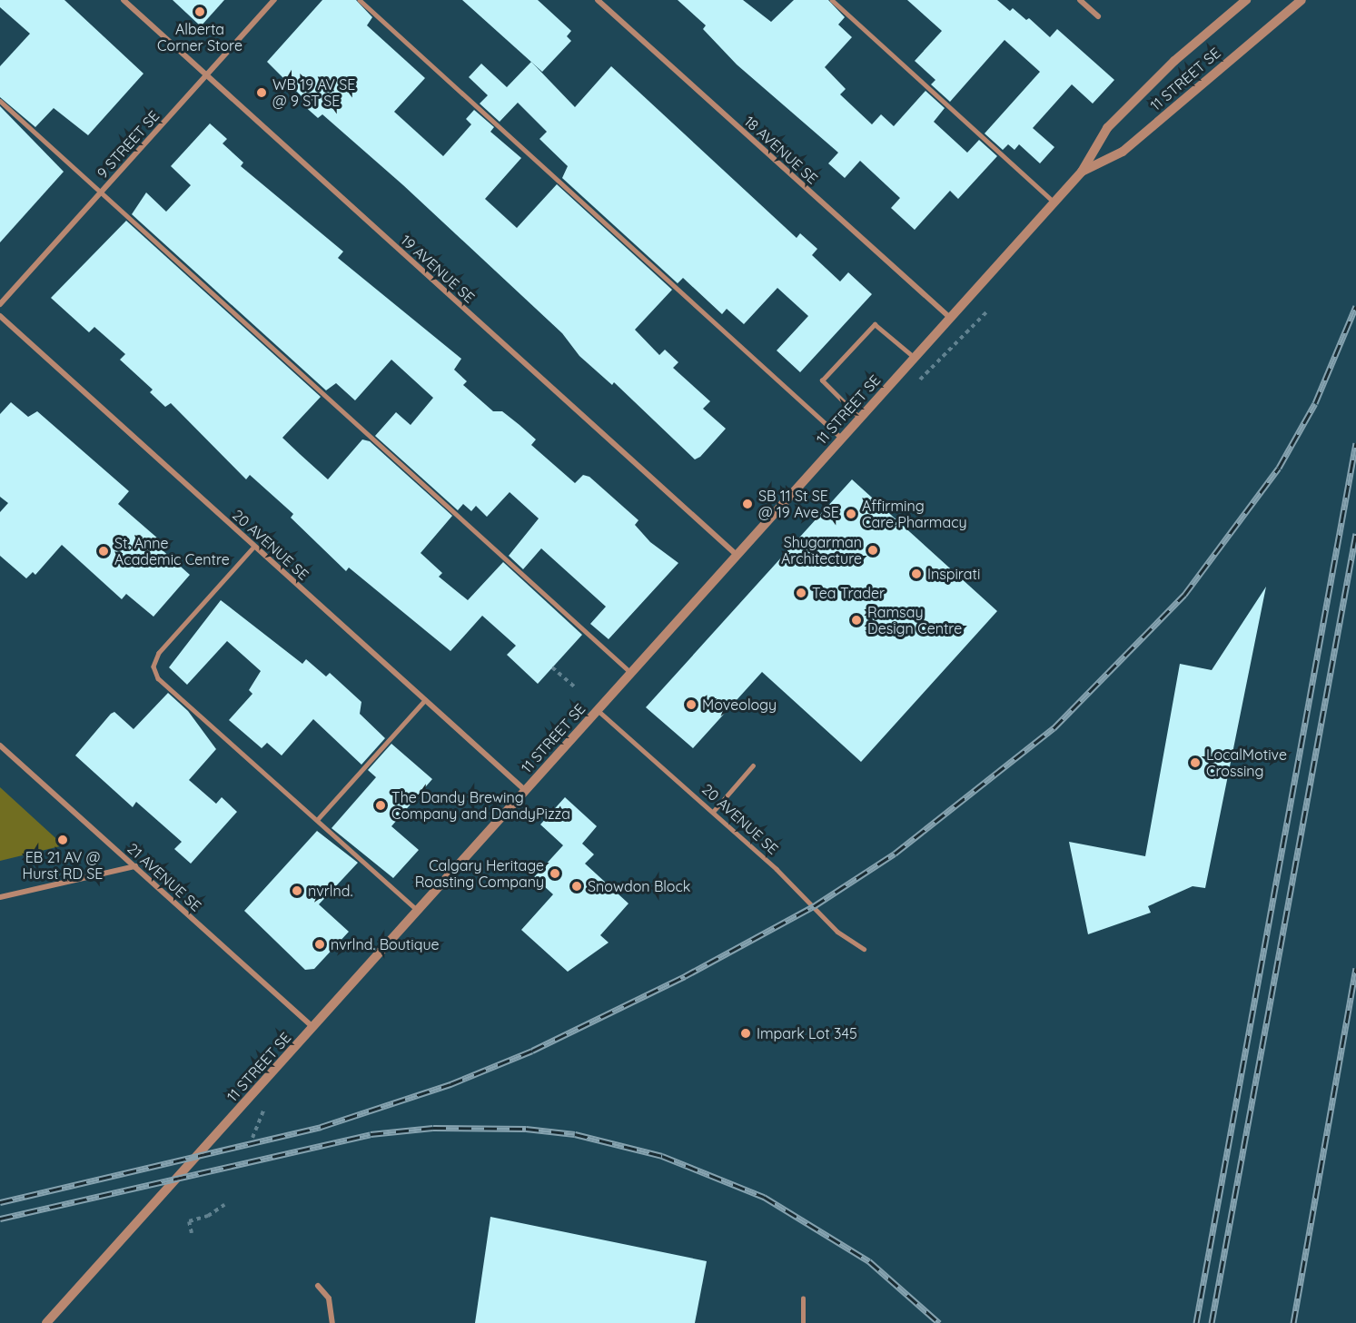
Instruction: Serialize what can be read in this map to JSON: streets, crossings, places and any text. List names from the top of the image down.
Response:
{
  "streets": {
    "street": [
      "11 STREET SE",
      "9 STREET SE",
      "18 AVENUE SE",
      "19 AVENUE SE",
      "20 AVENUE SE",
      "21 AVENUE SE"
    ]
  },
  "crossings": [
    ["11 STREET SE", "18 AVENUE SE"],
    ["11 STREET SE", "19 AVENUE SE"],
    ["11 STREET SE", "20 AVENUE SE"],
    ["11 STREET SE", "21 AVENUE SE"],
    ["9 STREET SE", "19 AVENUE SE"]
  ],
  "places": [
    "Alberta Corner Store",
    "WB 19 AV SE @ 9 ST SE",
    "SB 11 St SE @ 19 Ave SE",
    "Affirming Care Pharmacy",
    "Shugarman Architecture",
    "St. Anne Academic Centre",
    "Inspirati",
    "Tea Trader",
    "Ramsay Design Centre",
    "Moveology",
    "LocalMotive Crossing",
    "The Dandy Brewing Company and DandyPizza",
    "EB 21 AV @ Hurst RD SE",
    "Calgary Heritage Roasting Company",
    "Snowdon Block",
    "nvrlnd.",
    "nvrlnd. Boutique",
    "Impark Lot 345"
  ]
}
